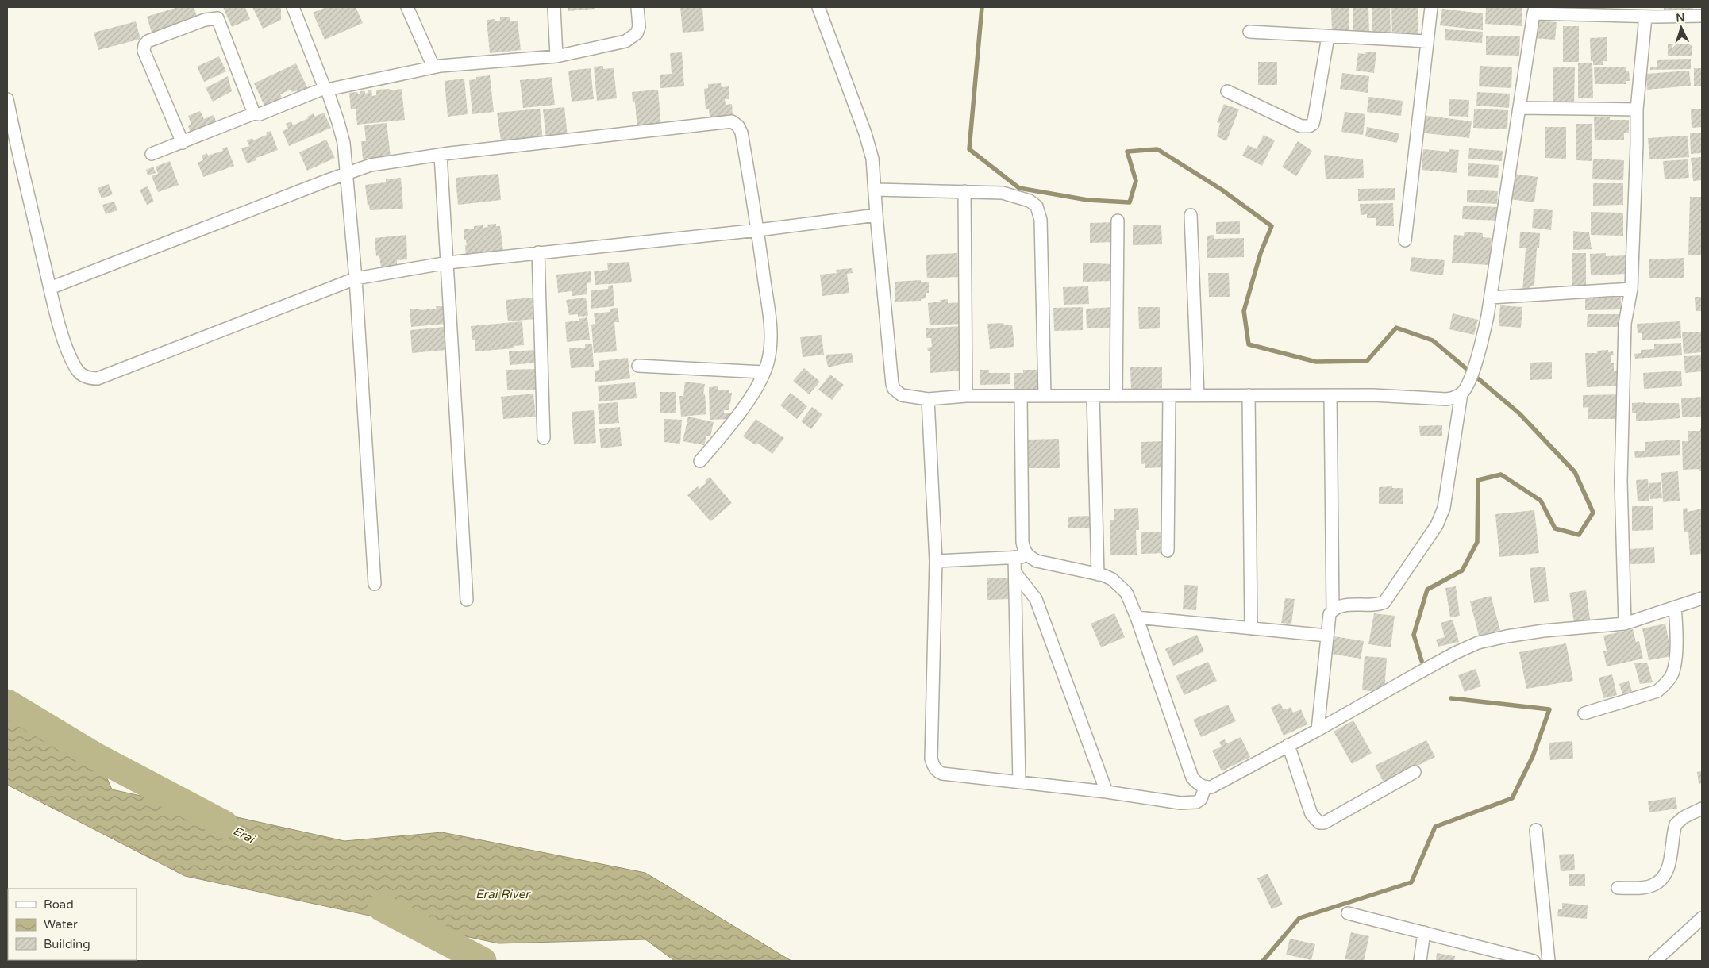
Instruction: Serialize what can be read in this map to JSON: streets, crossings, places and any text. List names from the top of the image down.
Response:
{
  "water": ["Erai", "Erai River"],
  "legend": ["Road", "Water", "Building"],
  "north": "top"
}
